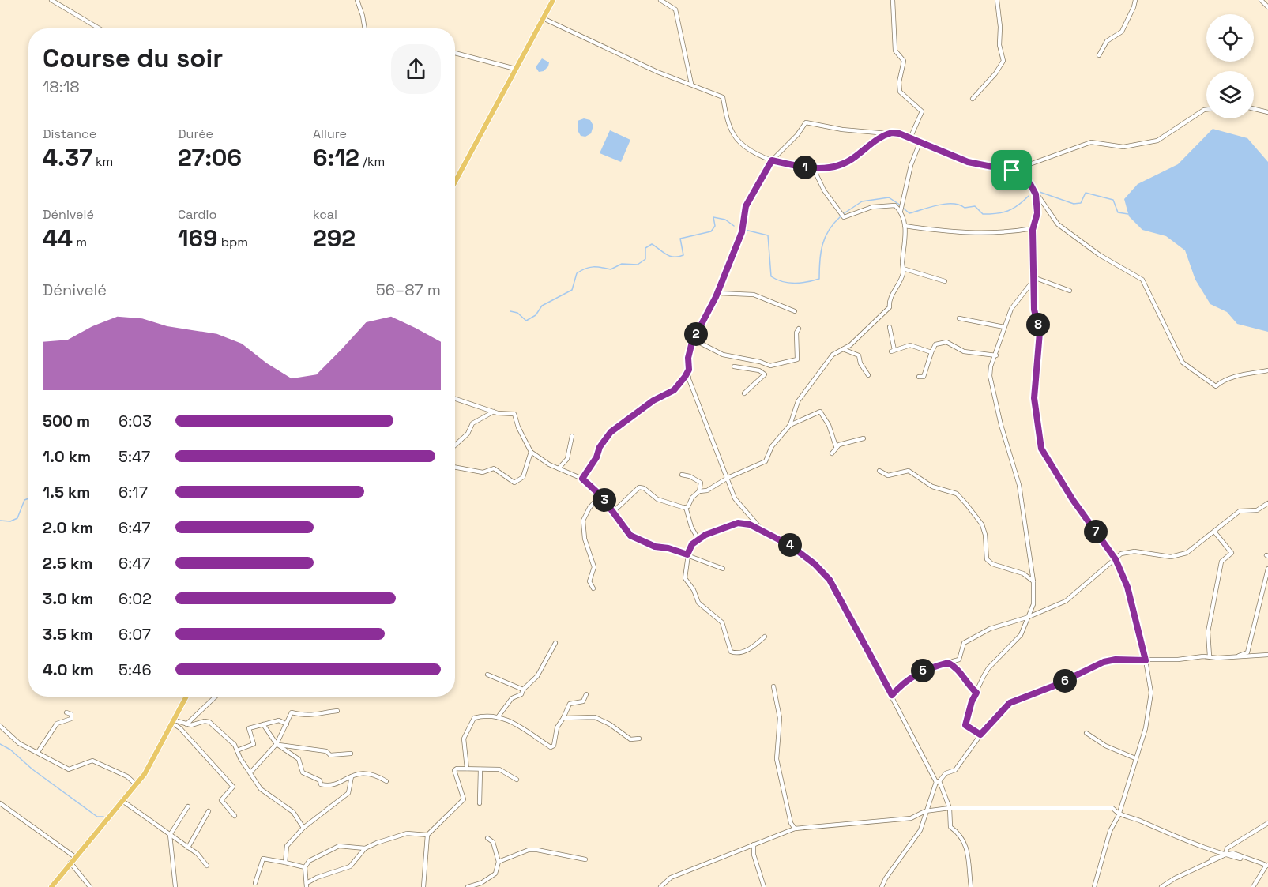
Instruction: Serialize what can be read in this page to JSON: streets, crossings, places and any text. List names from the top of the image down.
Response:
{
  "page": {
    "heading": ["Course du soir", "18:18"],
    "stats": [
      ["Distance", "4.37 km"],
      ["Durée", "27:06"],
      ["Allure", "6:12 /km"],
      ["Dénivelé", "44 m"],
      ["Cardio", "169 bpm"],
      ["kcal", "292"]
    ],
    "pins": [
      "1",
      "8",
      "2",
      "3",
      "7",
      "4",
      "5",
      "6"
    ],
    "chart": ["Dénivelé", "56–87 m"],
    "list": [
      {
        "name": "500 m",
        "note": "6:03"
      },
      {
        "name": "1.0 km",
        "note": "5:47"
      },
      {
        "name": "1.5 km",
        "note": "6:17"
      },
      {
        "name": "2.0 km",
        "note": "6:47"
      },
      {
        "name": "2.5 km",
        "note": "6:47"
      },
      {
        "name": "3.0 km",
        "note": "6:02"
      },
      {
        "name": "3.5 km",
        "note": "6:07"
      },
      {
        "name": "4.0 km",
        "note": "5:46"
      }
    ]
  }
}
